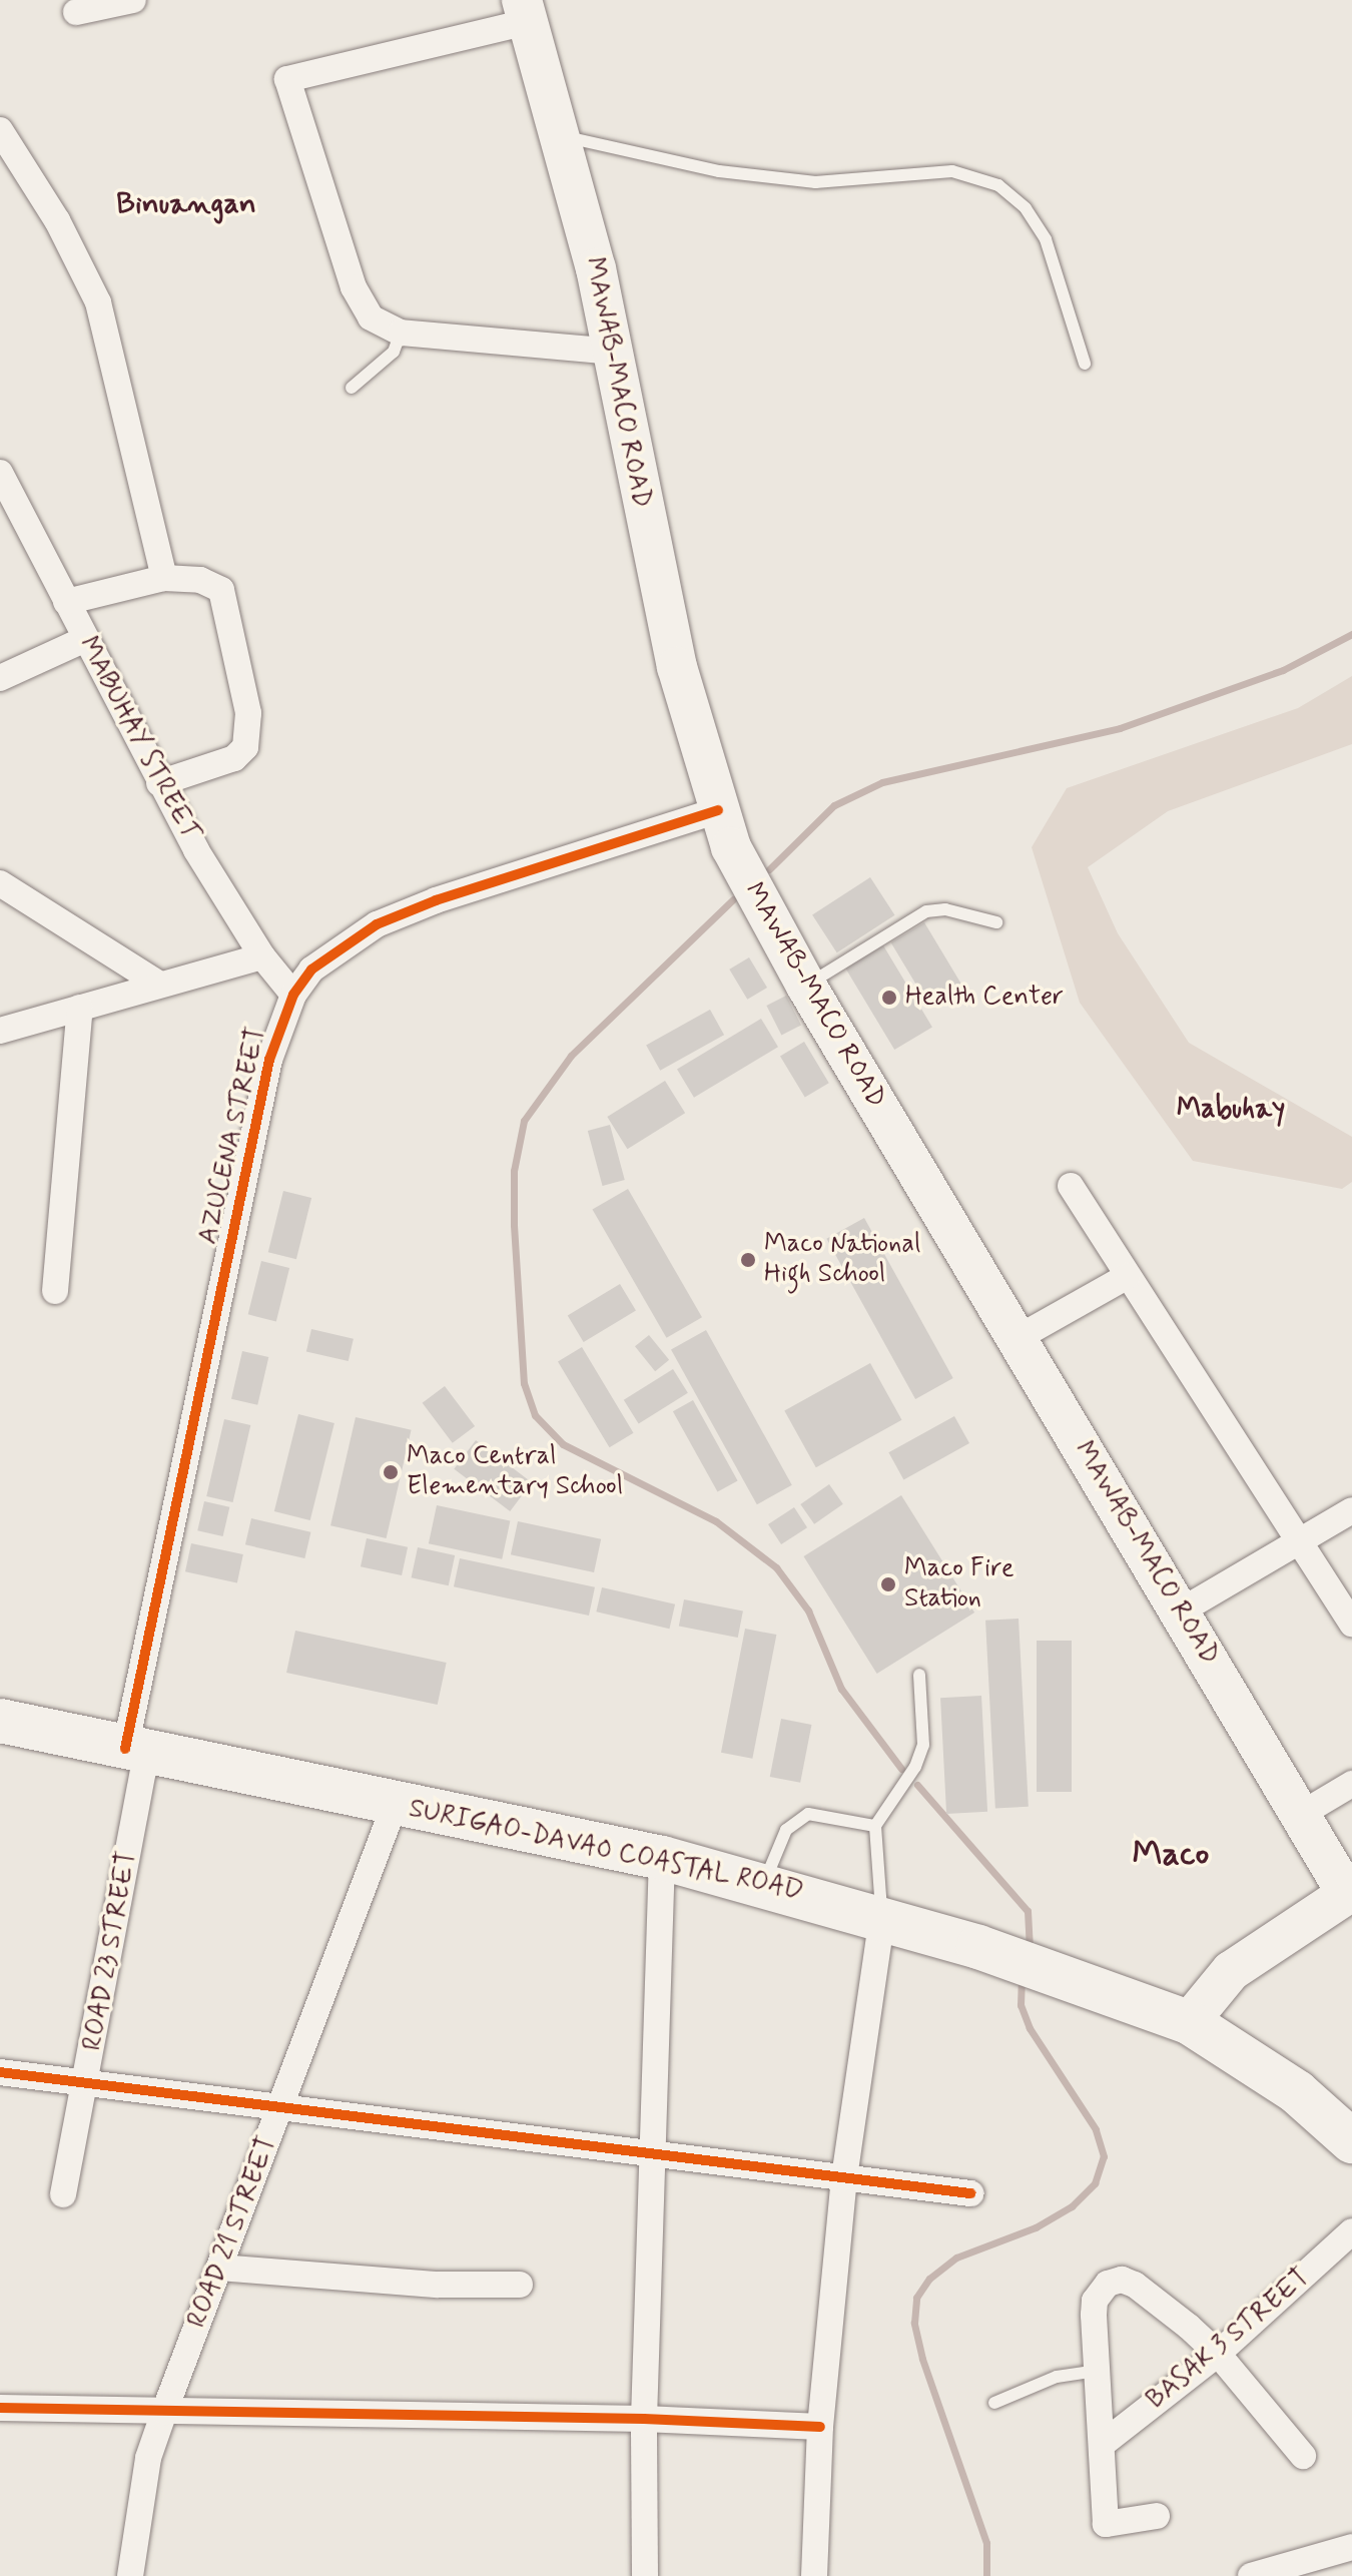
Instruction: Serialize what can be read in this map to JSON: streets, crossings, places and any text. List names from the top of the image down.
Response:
{
  "streets": {
    "highway": ["SURIGAO-DAVAO COASTAL ROAD"],
    "main road": ["MAWAB-MACO ROAD"],
    "street": [
      "MABUHAY STREET",
      "AZUCENA STREET",
      "ROAD 23 STREET",
      "ROAD 21 STREET",
      "BASAK 3 STREET"
    ]
  },
  "crossings": [
    ["MAWAB-MACO ROAD", "AZUCENA STREET"],
    ["MABUHAY STREET", "AZUCENA STREET"],
    ["AZUCENA STREET", "SURIGAO-DAVAO COASTAL ROAD"],
    ["AZUCENA STREET", "ROAD 23 STREET"],
    ["SURIGAO-DAVAO COASTAL ROAD", "ROAD 23 STREET"],
    ["SURIGAO-DAVAO COASTAL ROAD", "ROAD 21 STREET"]
  ],
  "districts": ["Binuangan", "Mabuhay", "Maco"],
  "places": [
    "Health Center",
    "Maco National High School",
    "Maco Central Elementary School",
    "Maco Fire Station"
  ]
}
